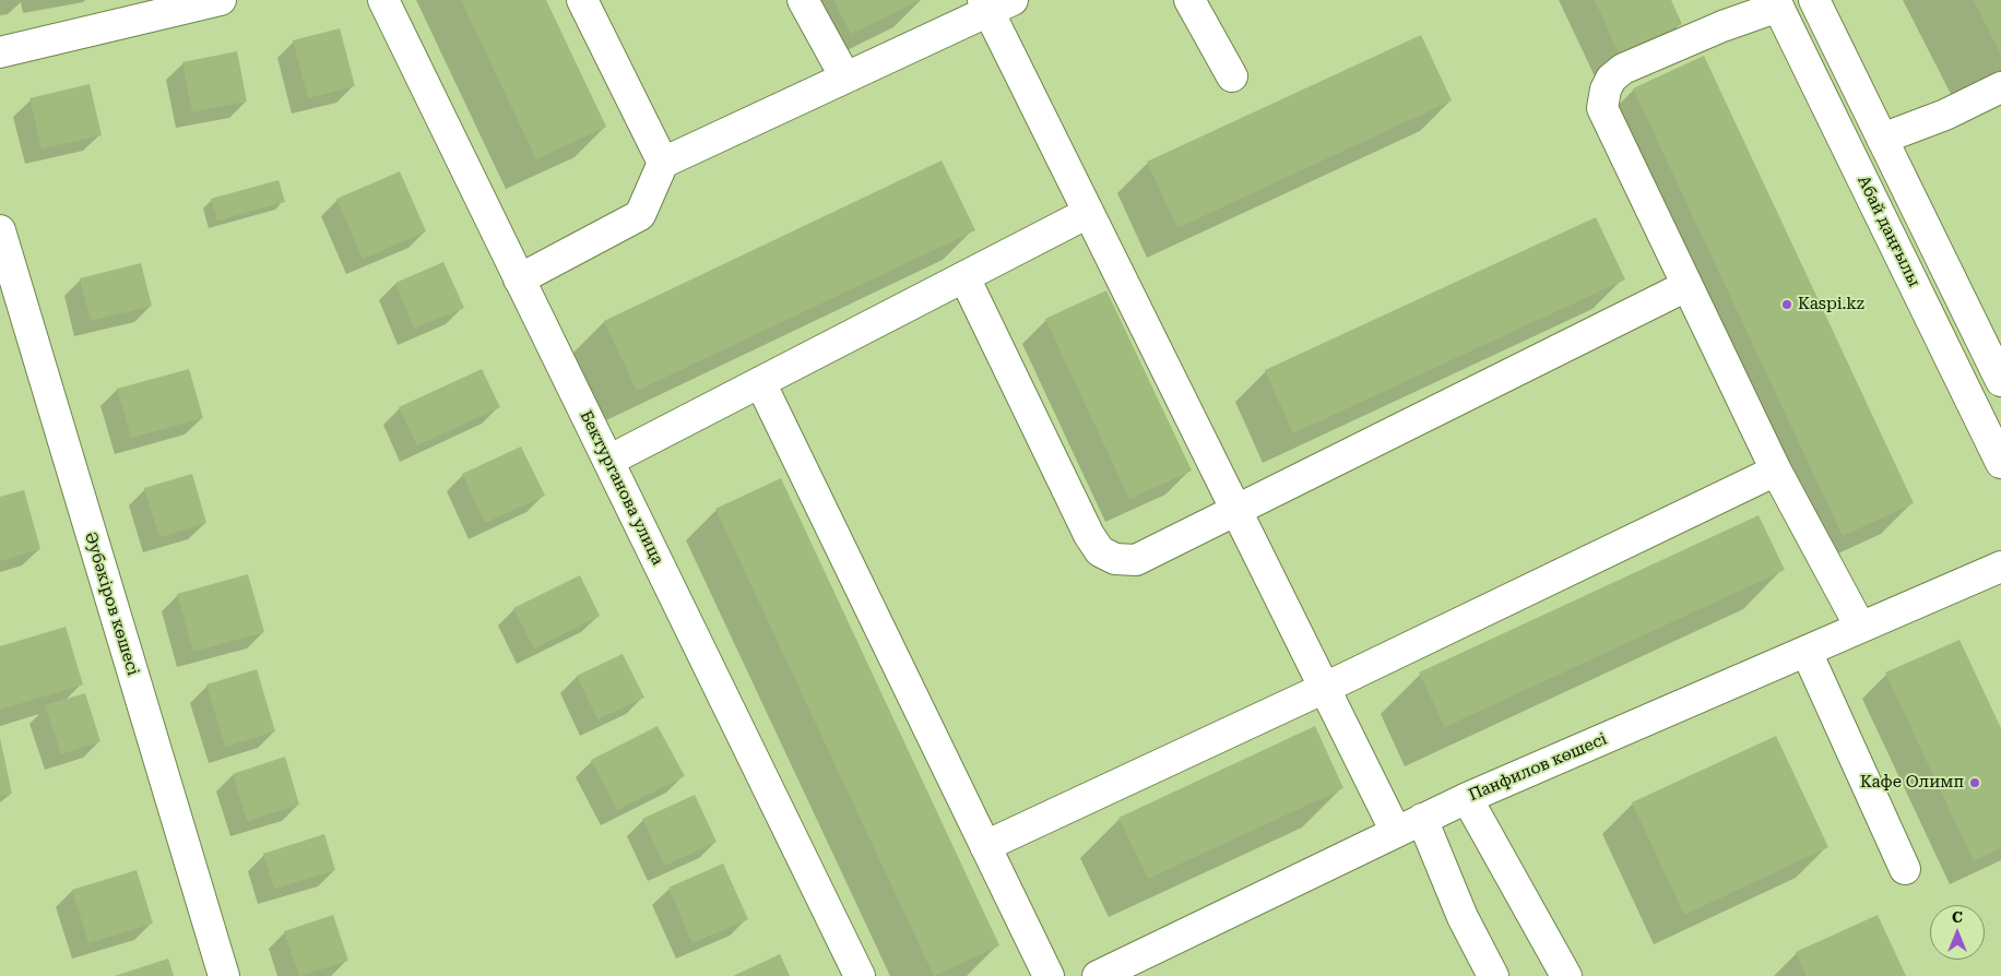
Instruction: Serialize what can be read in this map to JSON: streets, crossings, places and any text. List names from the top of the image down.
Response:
{
  "streets": {
    "street": [
      "Абай даңғылы",
      "Бектурганова улица",
      "Әубәкіров көшесі",
      "Панфилов көшесі"
    ]
  },
  "places": ["Kaspi.kz", "Кафе Олимп"],
  "north": "top"
}
